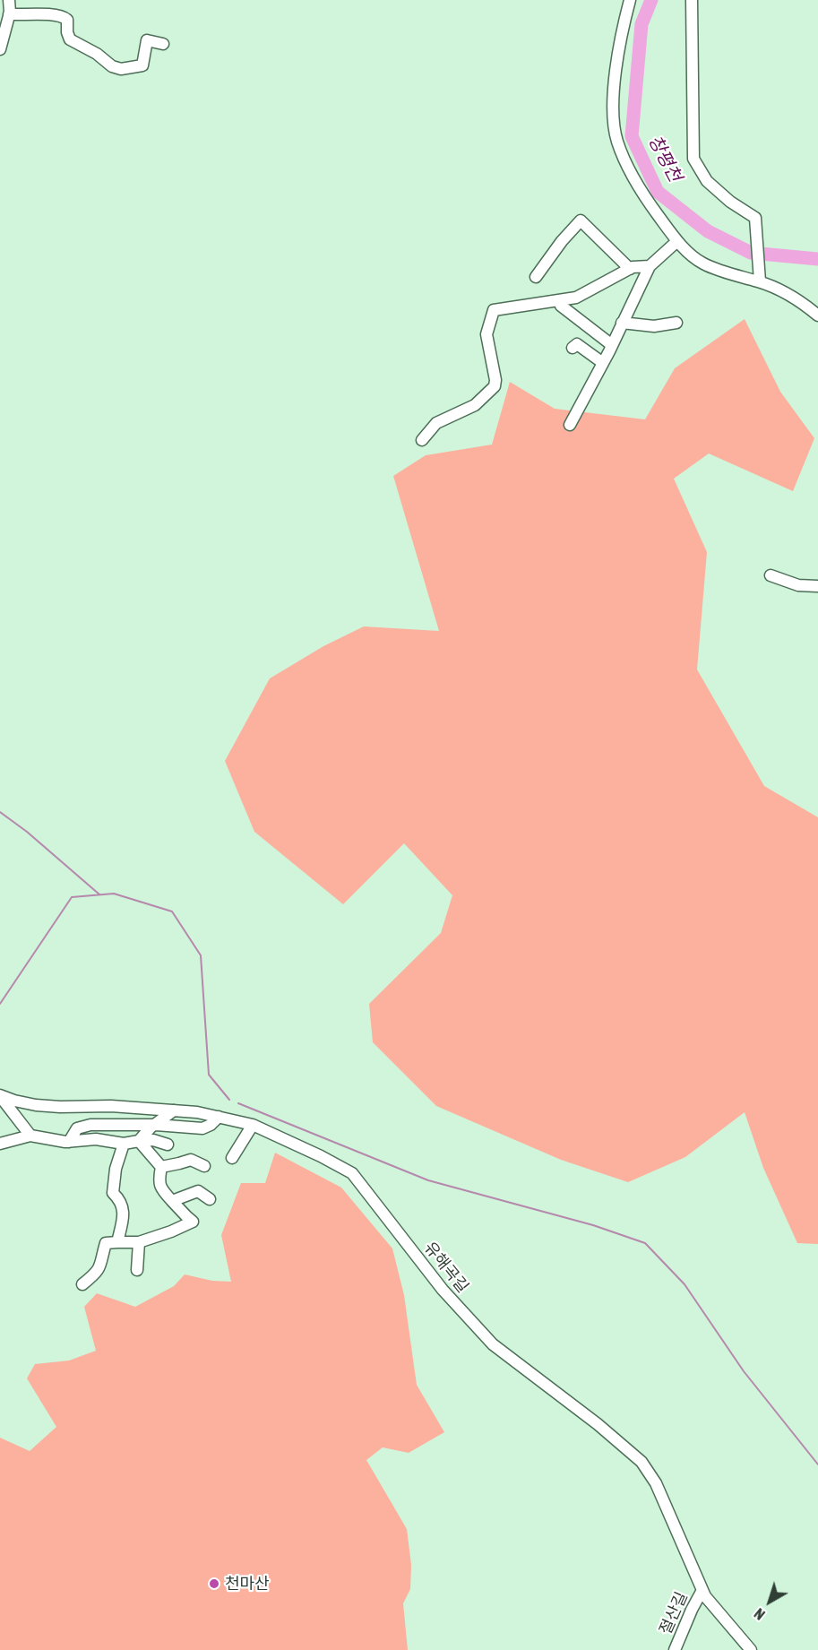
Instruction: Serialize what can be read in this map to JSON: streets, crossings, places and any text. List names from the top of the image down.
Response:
{
  "streets": {
    "street": ["유해곡길", "절산길"]
  },
  "crossings": [
    ["유해곡길", "절산길"]
  ],
  "water": ["창평천"],
  "places": ["천마산"],
  "north": "bottom left"
}
